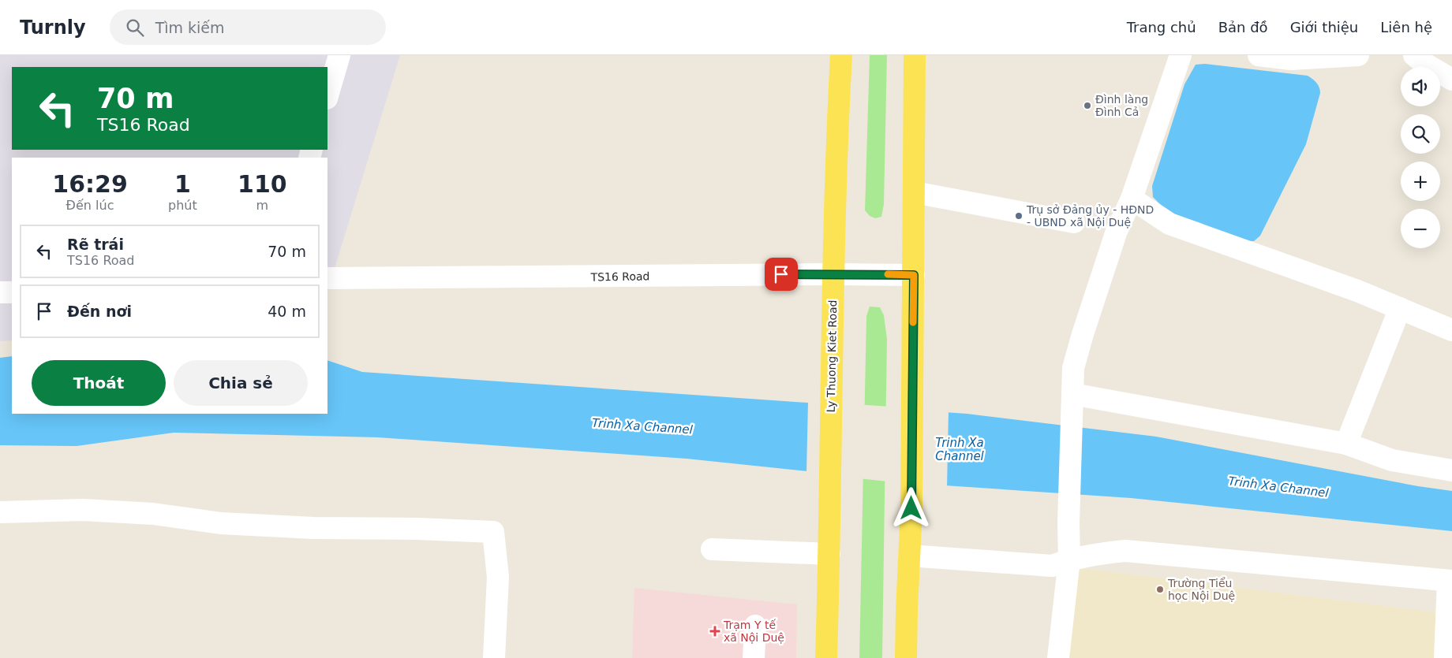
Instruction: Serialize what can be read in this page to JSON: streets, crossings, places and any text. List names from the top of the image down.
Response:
{
  "streets": {
    "main road": ["Ly Thuong Kiet Road"],
    "street": ["TS16 Road"]
  },
  "crossings": [
    ["TS16 Road", "Ly Thuong Kiet Road"]
  ],
  "water": ["Trinh Xa Channel"],
  "places": {
    "other": ["Đình làng Đình Cả", "Trụ sở Đảng ủy - HĐND - UBND xã Nội Duệ", "Trường Tiểu học Nội Duệ"],
    "health": ["Trạm Y tế xã Nội Duệ"]
  },
  "page": {
    "header": "Turnly",
    "search": "Tìm kiếm",
    "nav": [
      "Trang chủ",
      "Bản đồ",
      "Giới thiệu",
      "Liên hệ"
    ],
    "map_buttons": ["+", "−"],
    "turn": ["70 m", "TS16 Road"],
    "eta": [
      "16:29",
      "Đến lúc",
      "1",
      "phút",
      "110",
      "m"
    ],
    "list": [
      {
        "name": "Rẽ trái",
        "note": "TS16 Road",
        "value": "70 m"
      },
      {
        "name": "Đến nơi",
        "value": "40 m"
      }
    ],
    "buttons": ["Thoát", "Chia sẻ"]
  }
}
